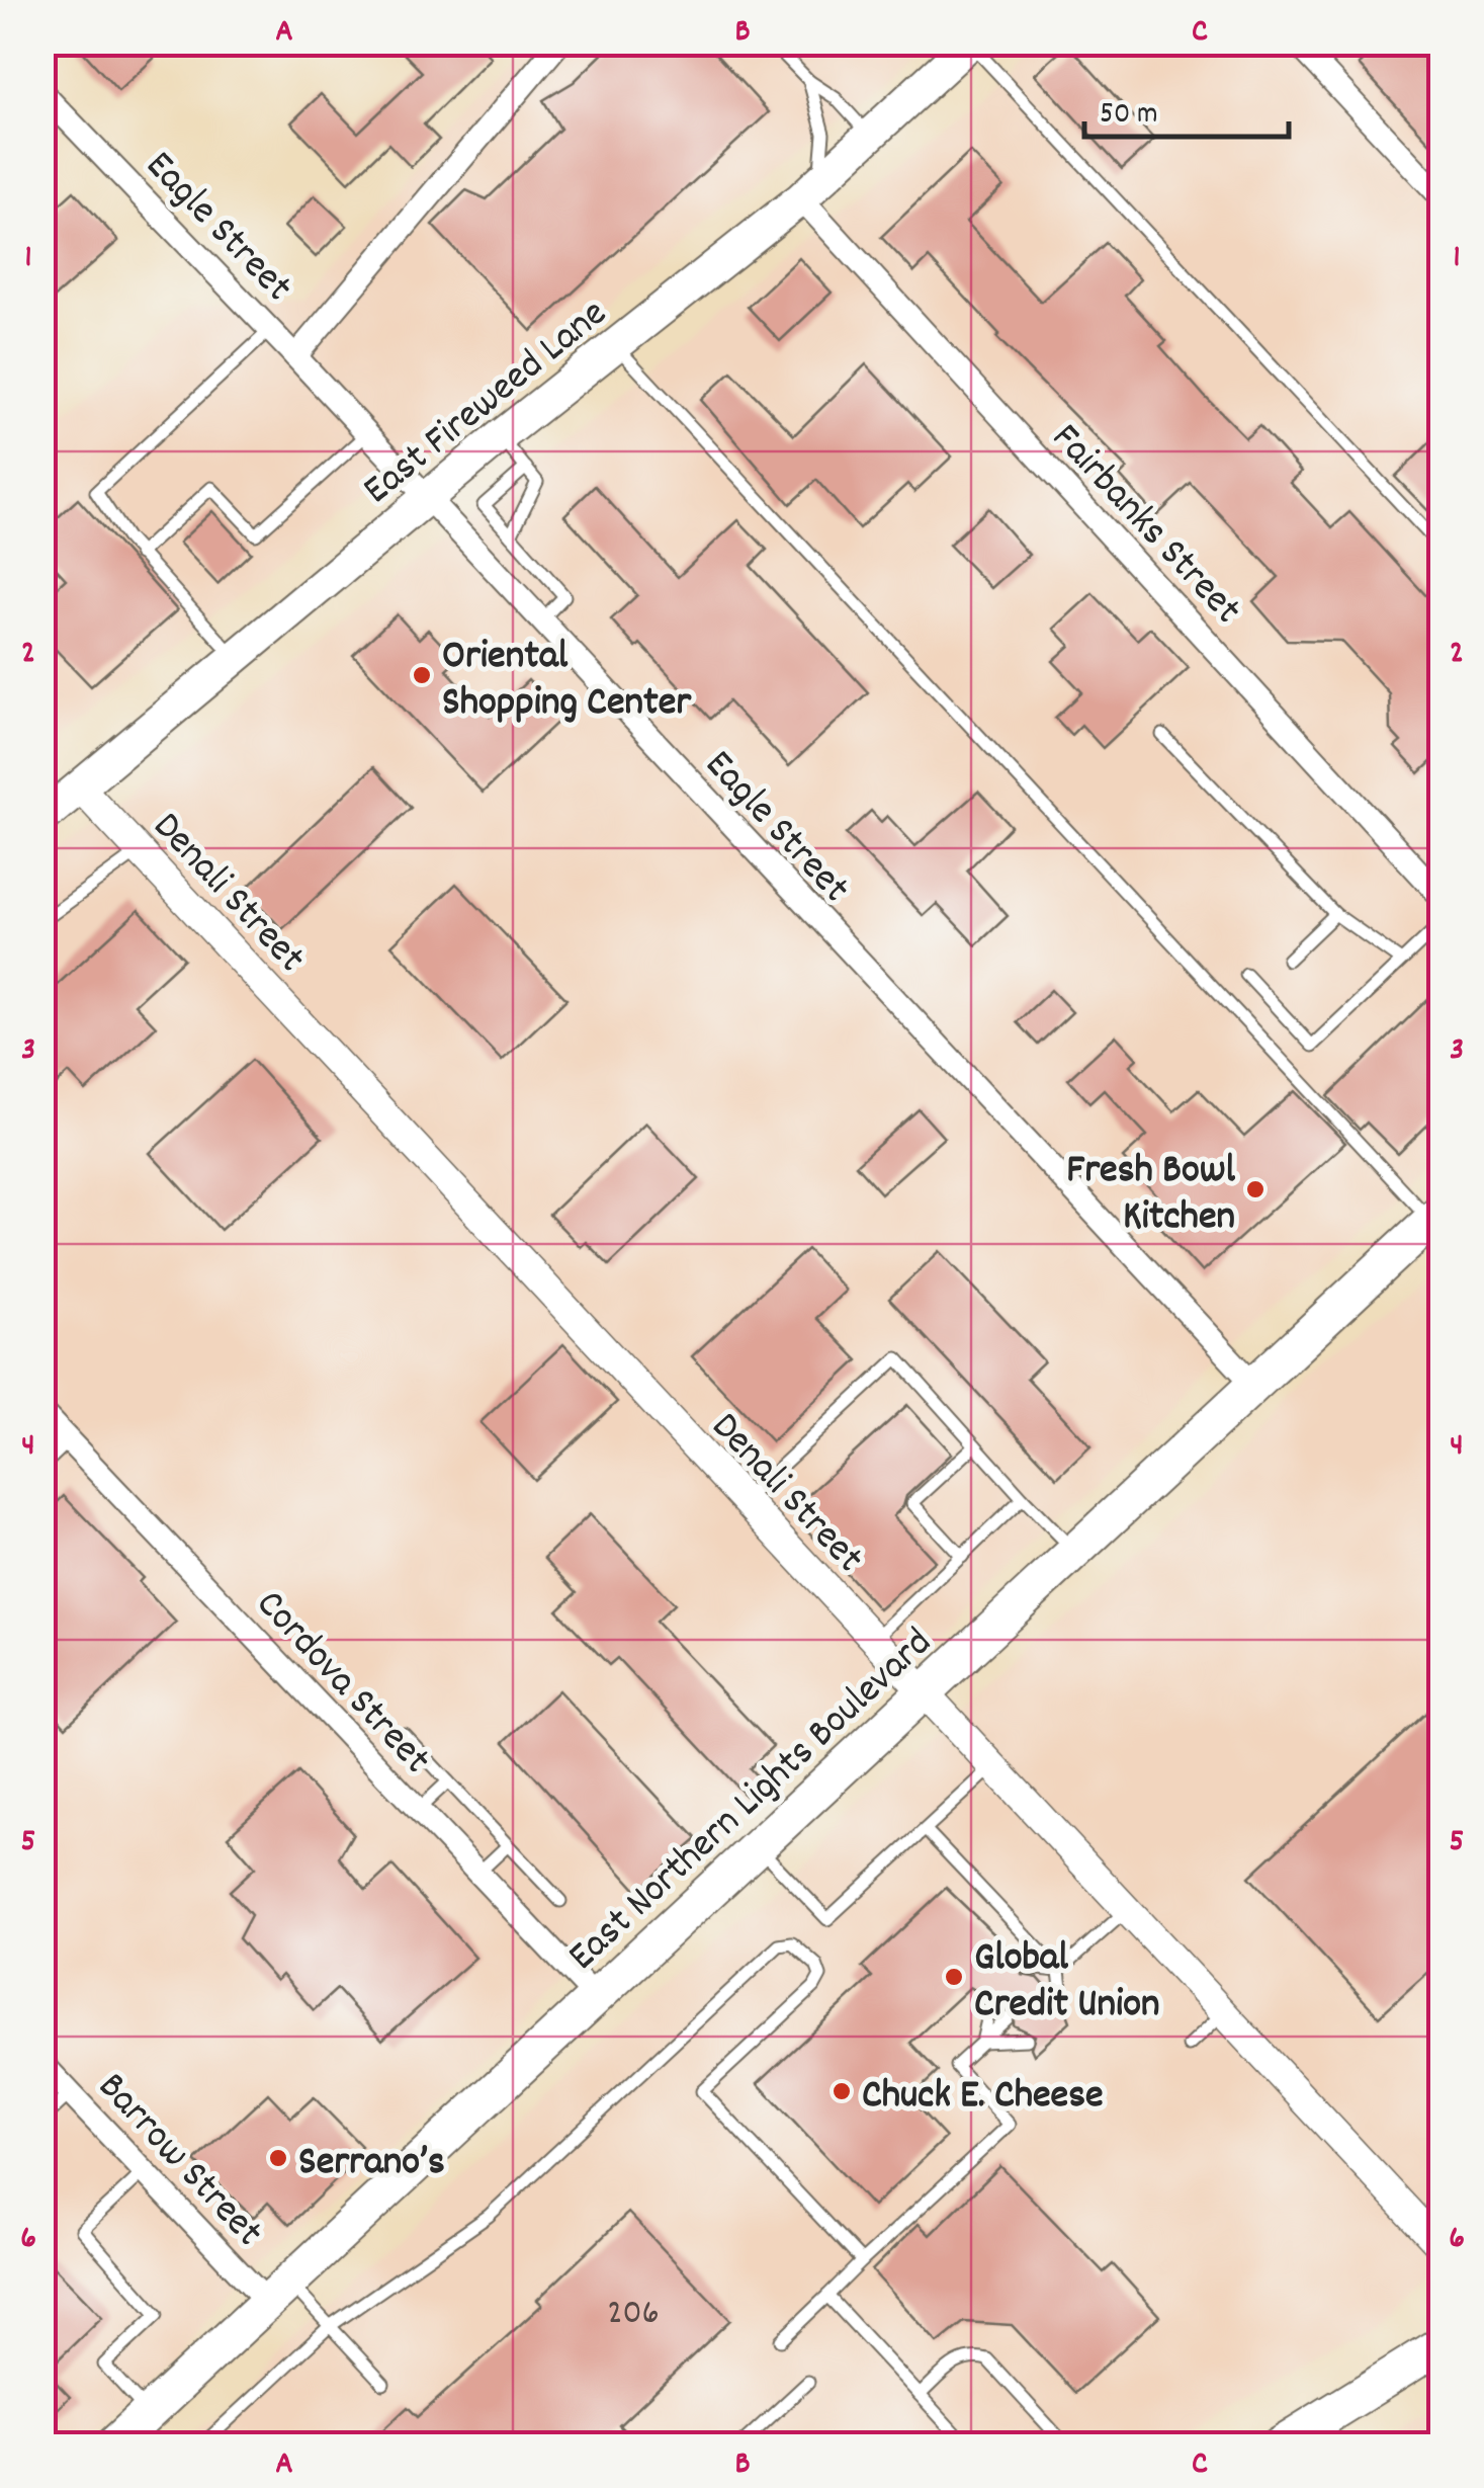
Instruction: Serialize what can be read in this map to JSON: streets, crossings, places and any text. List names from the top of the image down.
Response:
{
  "streets": {
    "main road": ["East Fireweed Lane", "East Northern Lights Boulevard"],
    "street": [
      "Eagle Street",
      "Fairbanks Street",
      "Denali Street",
      "Cordova Street",
      "Barrow Street"
    ]
  },
  "crossings": [
    ["Eagle Street", "East Fireweed Lane"],
    ["Eagle Street", "East Northern Lights Boulevard"],
    ["East Fireweed Lane", "Fairbanks Street"],
    ["East Fireweed Lane", "Denali Street"],
    ["Denali Street", "East Northern Lights Boulevard"],
    ["Cordova Street", "East Northern Lights Boulevard"],
    ["East Northern Lights Boulevard", "Barrow Street"]
  ],
  "places": [
    "Oriental Shopping Center",
    "Fresh Bowl Kitchen",
    "Global Credit Union",
    "Chuck E. Cheese",
    "Serrano’s"
  ],
  "house_numbers": ["206"],
  "scale_bar": "50 m",
  "grid": {
    "columns": ["A", "B", "C"],
    "rows": [
      "1",
      "2",
      "3",
      "4",
      "5",
      "6"
    ]
  }
}
